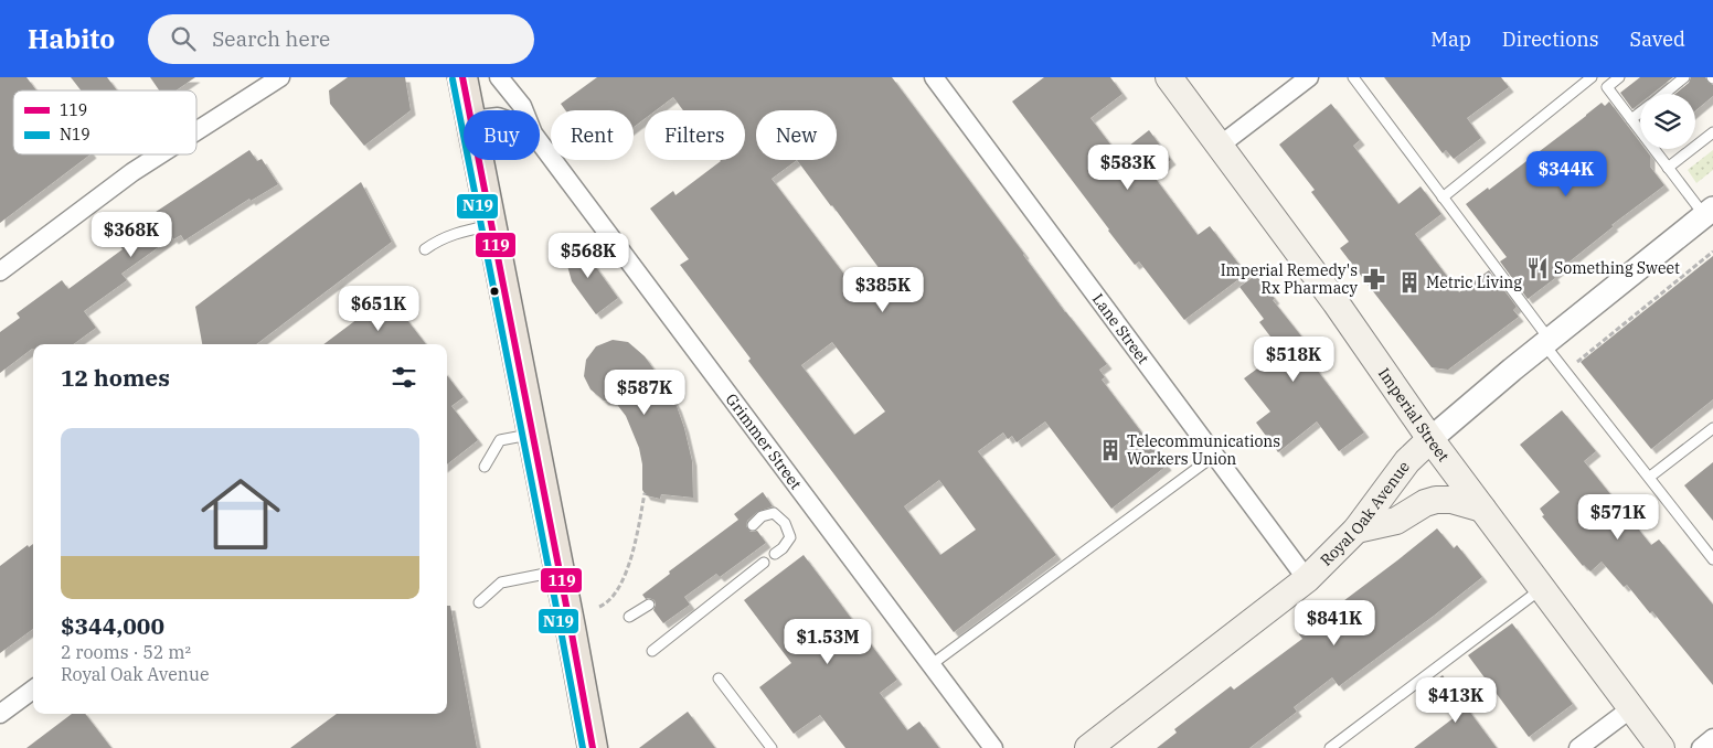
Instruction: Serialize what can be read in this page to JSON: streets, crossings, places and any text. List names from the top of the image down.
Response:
{
  "streets": {
    "main road": ["Imperial Street", "Royal Oak Avenue"],
    "street": ["Lane Street", "Grimmer Street"]
  },
  "crossings": [
    ["Lane Street", "Royal Oak Avenue"],
    ["Imperial Street", "Royal Oak Avenue"]
  ],
  "places": {
    "restaurant": ["Something Sweet"],
    "pharmacy": ["Imperial Remedy's Rx Pharmacy"],
    "building": ["Metric Living", "Telecommunications Workers Union"]
  },
  "lines": ["transit line 119", "transit line N19"],
  "legend": ["119", "N19"],
  "page": {
    "header": "Habito",
    "search": "Search here",
    "nav": ["Map", "Directions", "Saved"],
    "chip": [
      "Buy",
      "Rent",
      "Filters",
      "New"
    ],
    "price": [
      "$583K",
      "$344K",
      "$368K",
      "$568K",
      "$385K",
      "$651K",
      "$518K",
      "$587K",
      "$571K",
      "$841K",
      "$1.53M",
      "$413K"
    ],
    "heading": "12 homes",
    "list": [
      {
        "name": "$344,000",
        "note": "2 rooms · 52 m² · Royal Oak Avenue"
      }
    ]
  }
}
